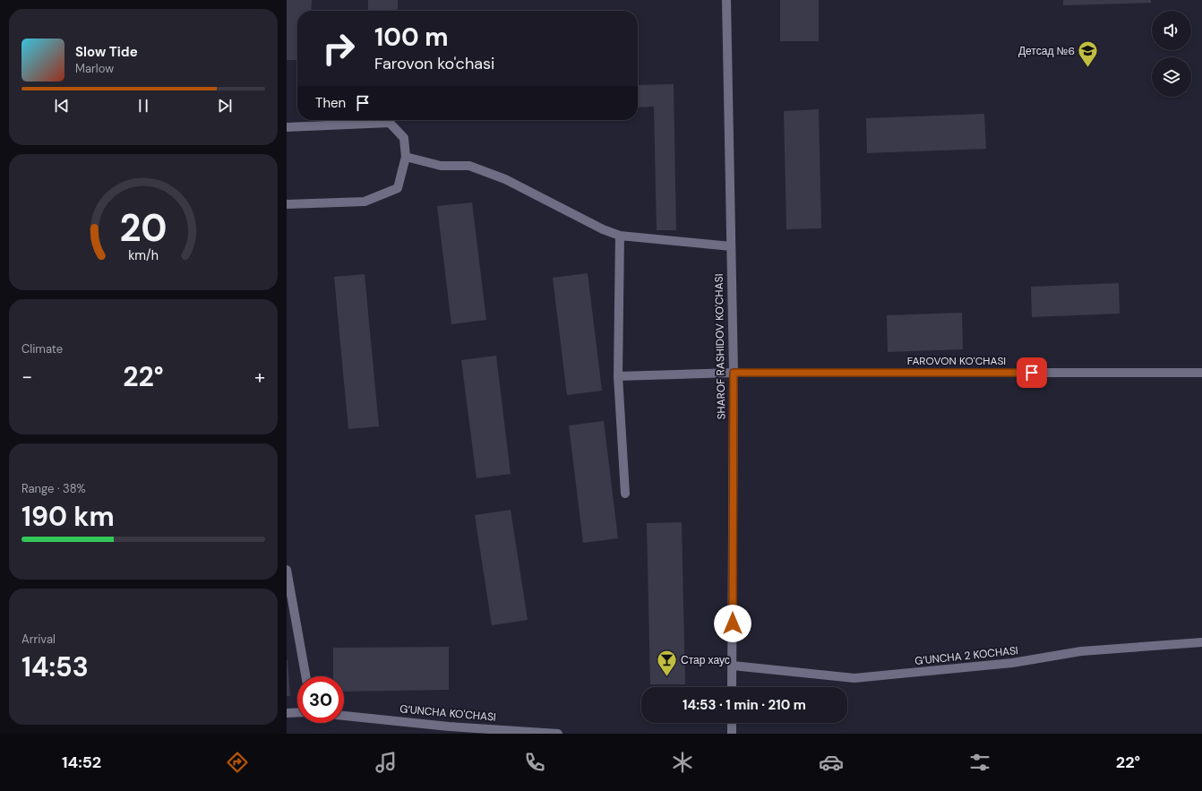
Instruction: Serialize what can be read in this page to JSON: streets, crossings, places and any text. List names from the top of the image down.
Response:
{
  "streets": {
    "street": [
      "SHAROF RASHIDOV KO'CHASI",
      "FAROVON KO'CHASI",
      "G‘UNCHA 2 KOCHASI",
      "G‘UNCHA KO'CHASI"
    ]
  },
  "crossings": [
    ["SHAROF RASHIDOV KO'CHASI", "FAROVON KO'CHASI"],
    ["SHAROF RASHIDOV KO'CHASI", "G‘UNCHA 2 KOCHASI"]
  ],
  "places": {
    "school or university": ["Детсад №6"],
    "bar": ["Стар хаус"]
  },
  "page": {
    "turn": ["100 m", "Farovon ko'chasi"],
    "song": ["Slow Tide", "Marlow"],
    "then": "Then",
    "tile": [
      "Climate",
      ["Range · 38%", "190 km"],
      ["Arrival", "14:53"]
    ],
    "heat": ["−", "22°", "+"],
    "limit": "30",
    "trip": "14:53 · 1 min · 210 m",
    "tabs": ["14:52", "22°"],
    "gauge": ["20", "km/h"]
  }
}
